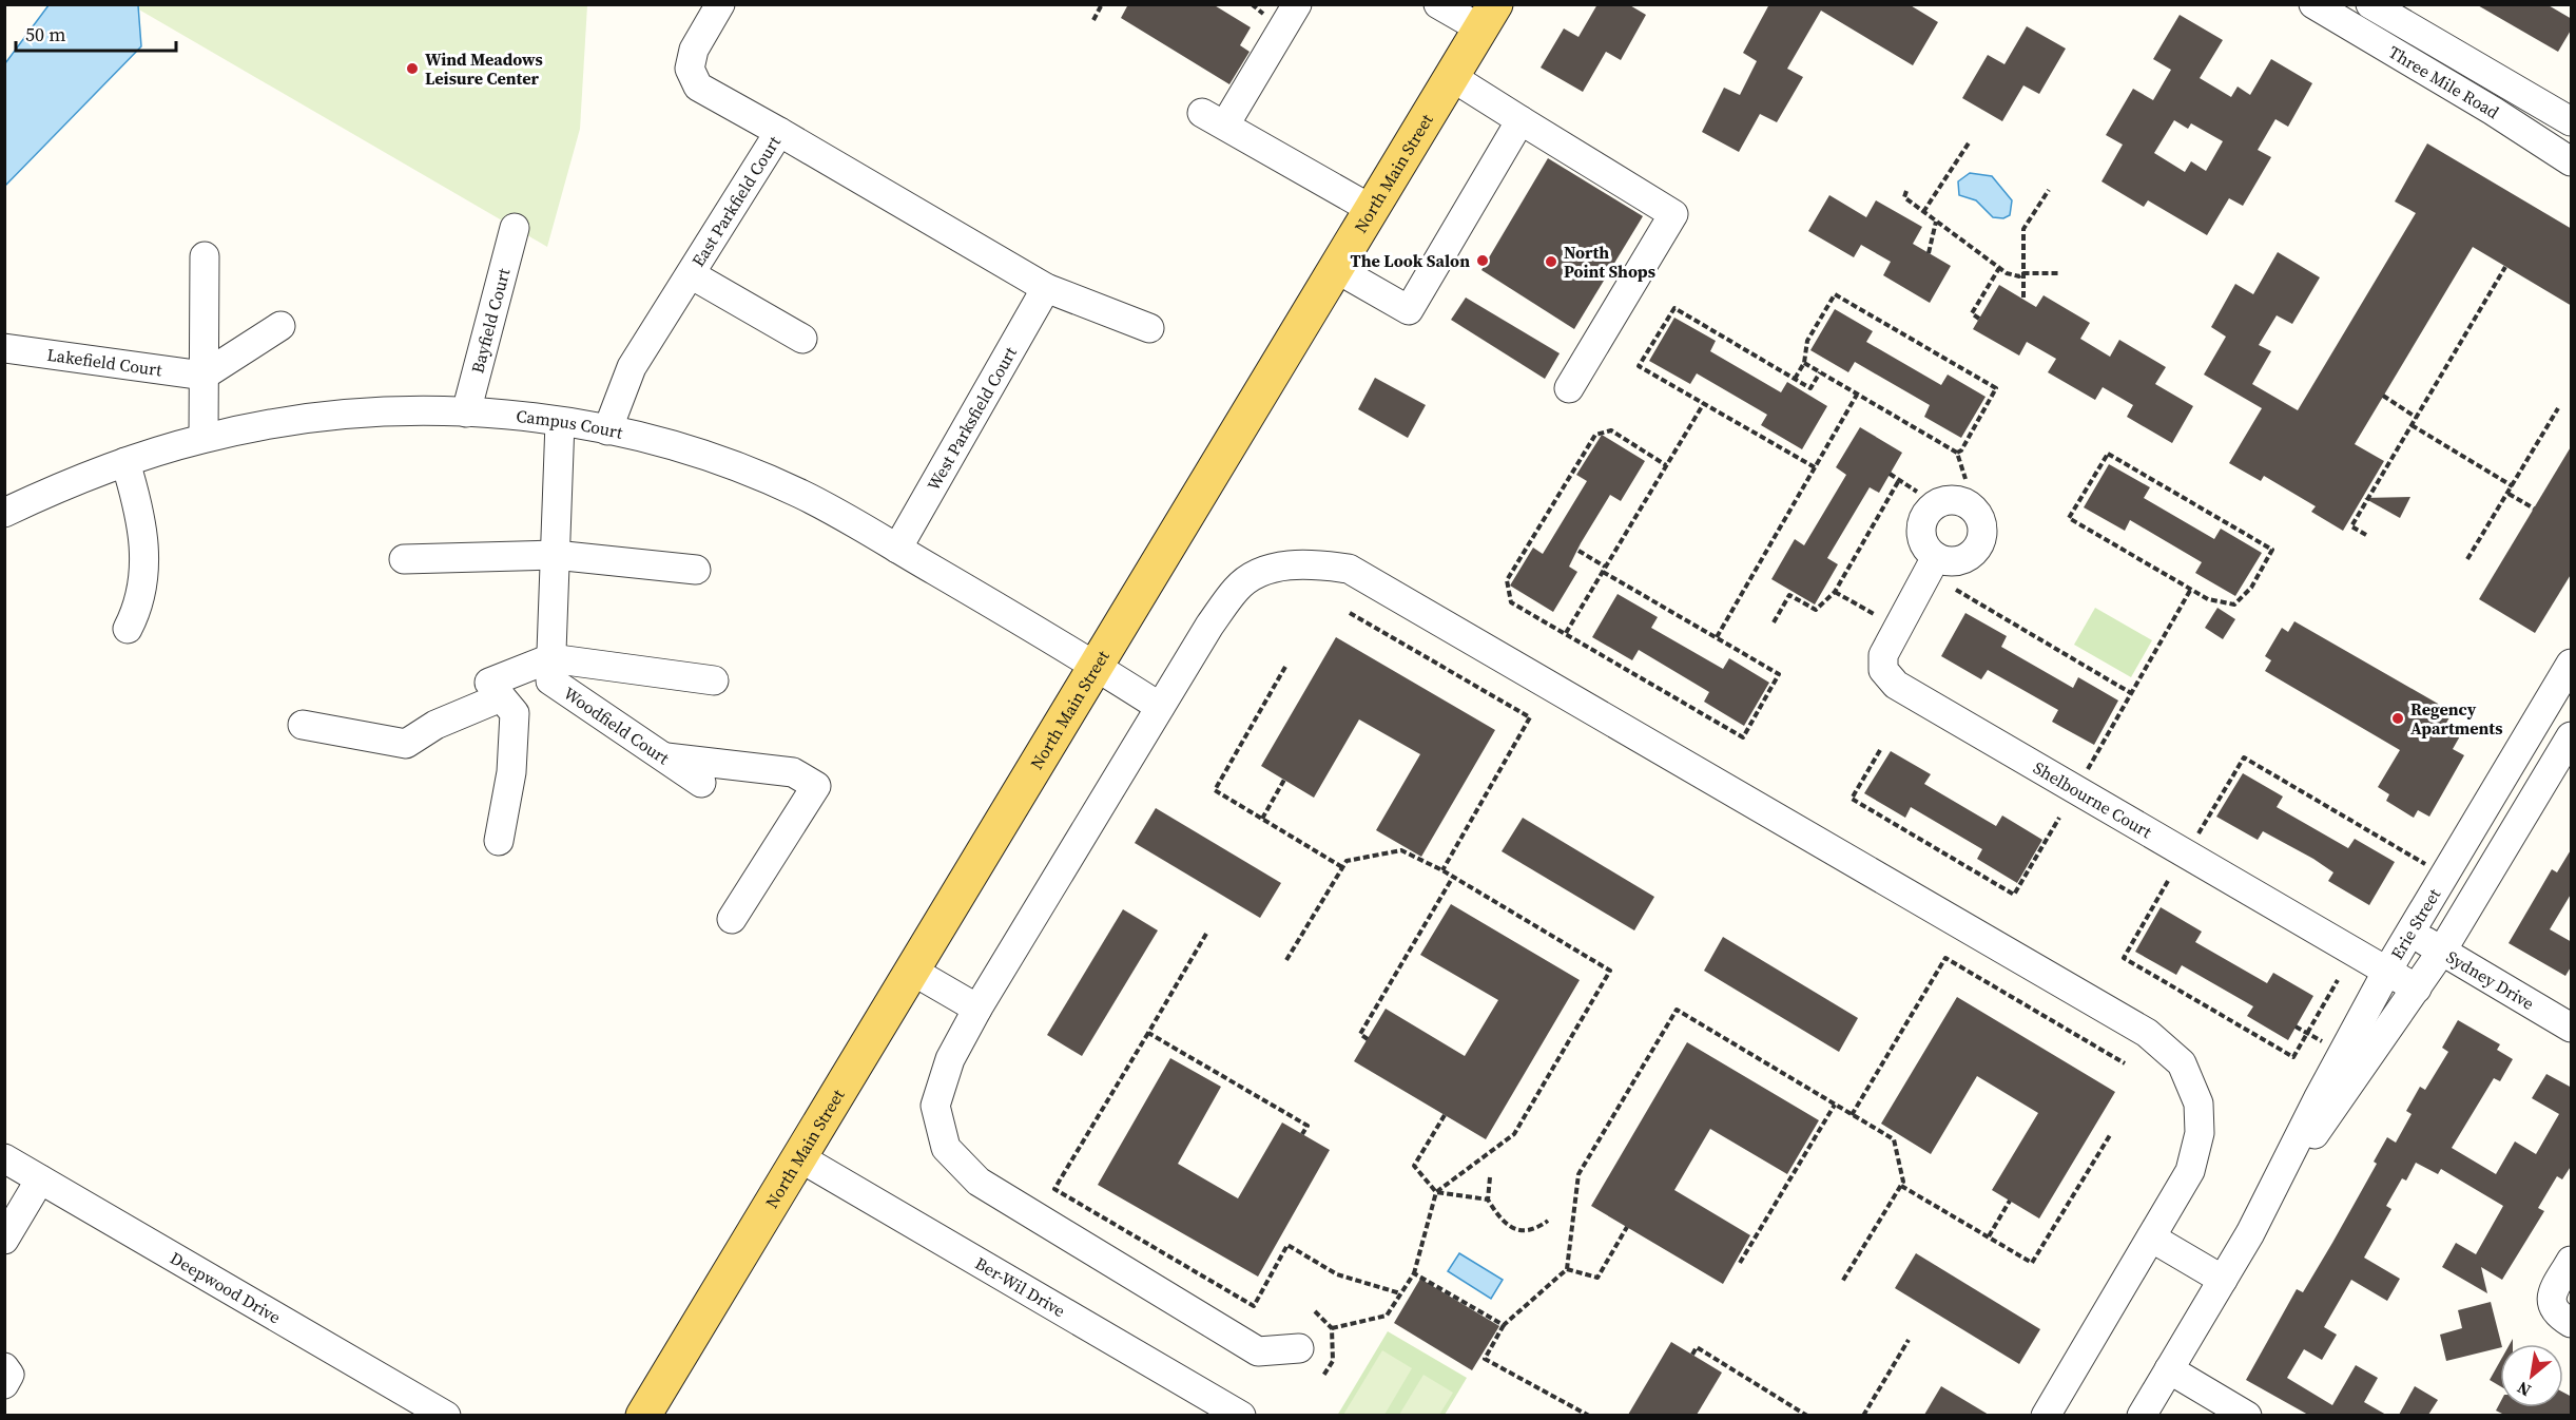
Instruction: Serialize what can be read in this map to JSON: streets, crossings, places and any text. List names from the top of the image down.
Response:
{
  "streets": {
    "main road": ["North Main Street"],
    "street": [
      "Three Mile Road",
      "East Parkfield Court",
      "Bayfield Court",
      "Lakefield Court",
      "West Parksfield Court",
      "Campus Court",
      "Woodfield Court",
      "Shelbourne Court",
      "Erie Street",
      "Sydney Drive",
      "Ber-Wil Drive",
      "Deepwood Drive"
    ]
  },
  "crossings": [
    ["North Main Street", "Campus Court"],
    ["North Main Street", "Ber-Wil Drive"],
    ["East Parkfield Court", "Campus Court"],
    ["Bayfield Court", "Campus Court"],
    ["West Parksfield Court", "Campus Court"],
    ["Campus Court", "Woodfield Court"],
    ["Shelbourne Court", "Erie Street"],
    ["Erie Street", "Sydney Drive"]
  ],
  "places": [
    "Wind Meadows Leisure Center",
    "The Look Salon",
    "North Point Shops",
    "Regency Apartments"
  ],
  "scale_bar": "50 m",
  "north": "bottom left"
}
